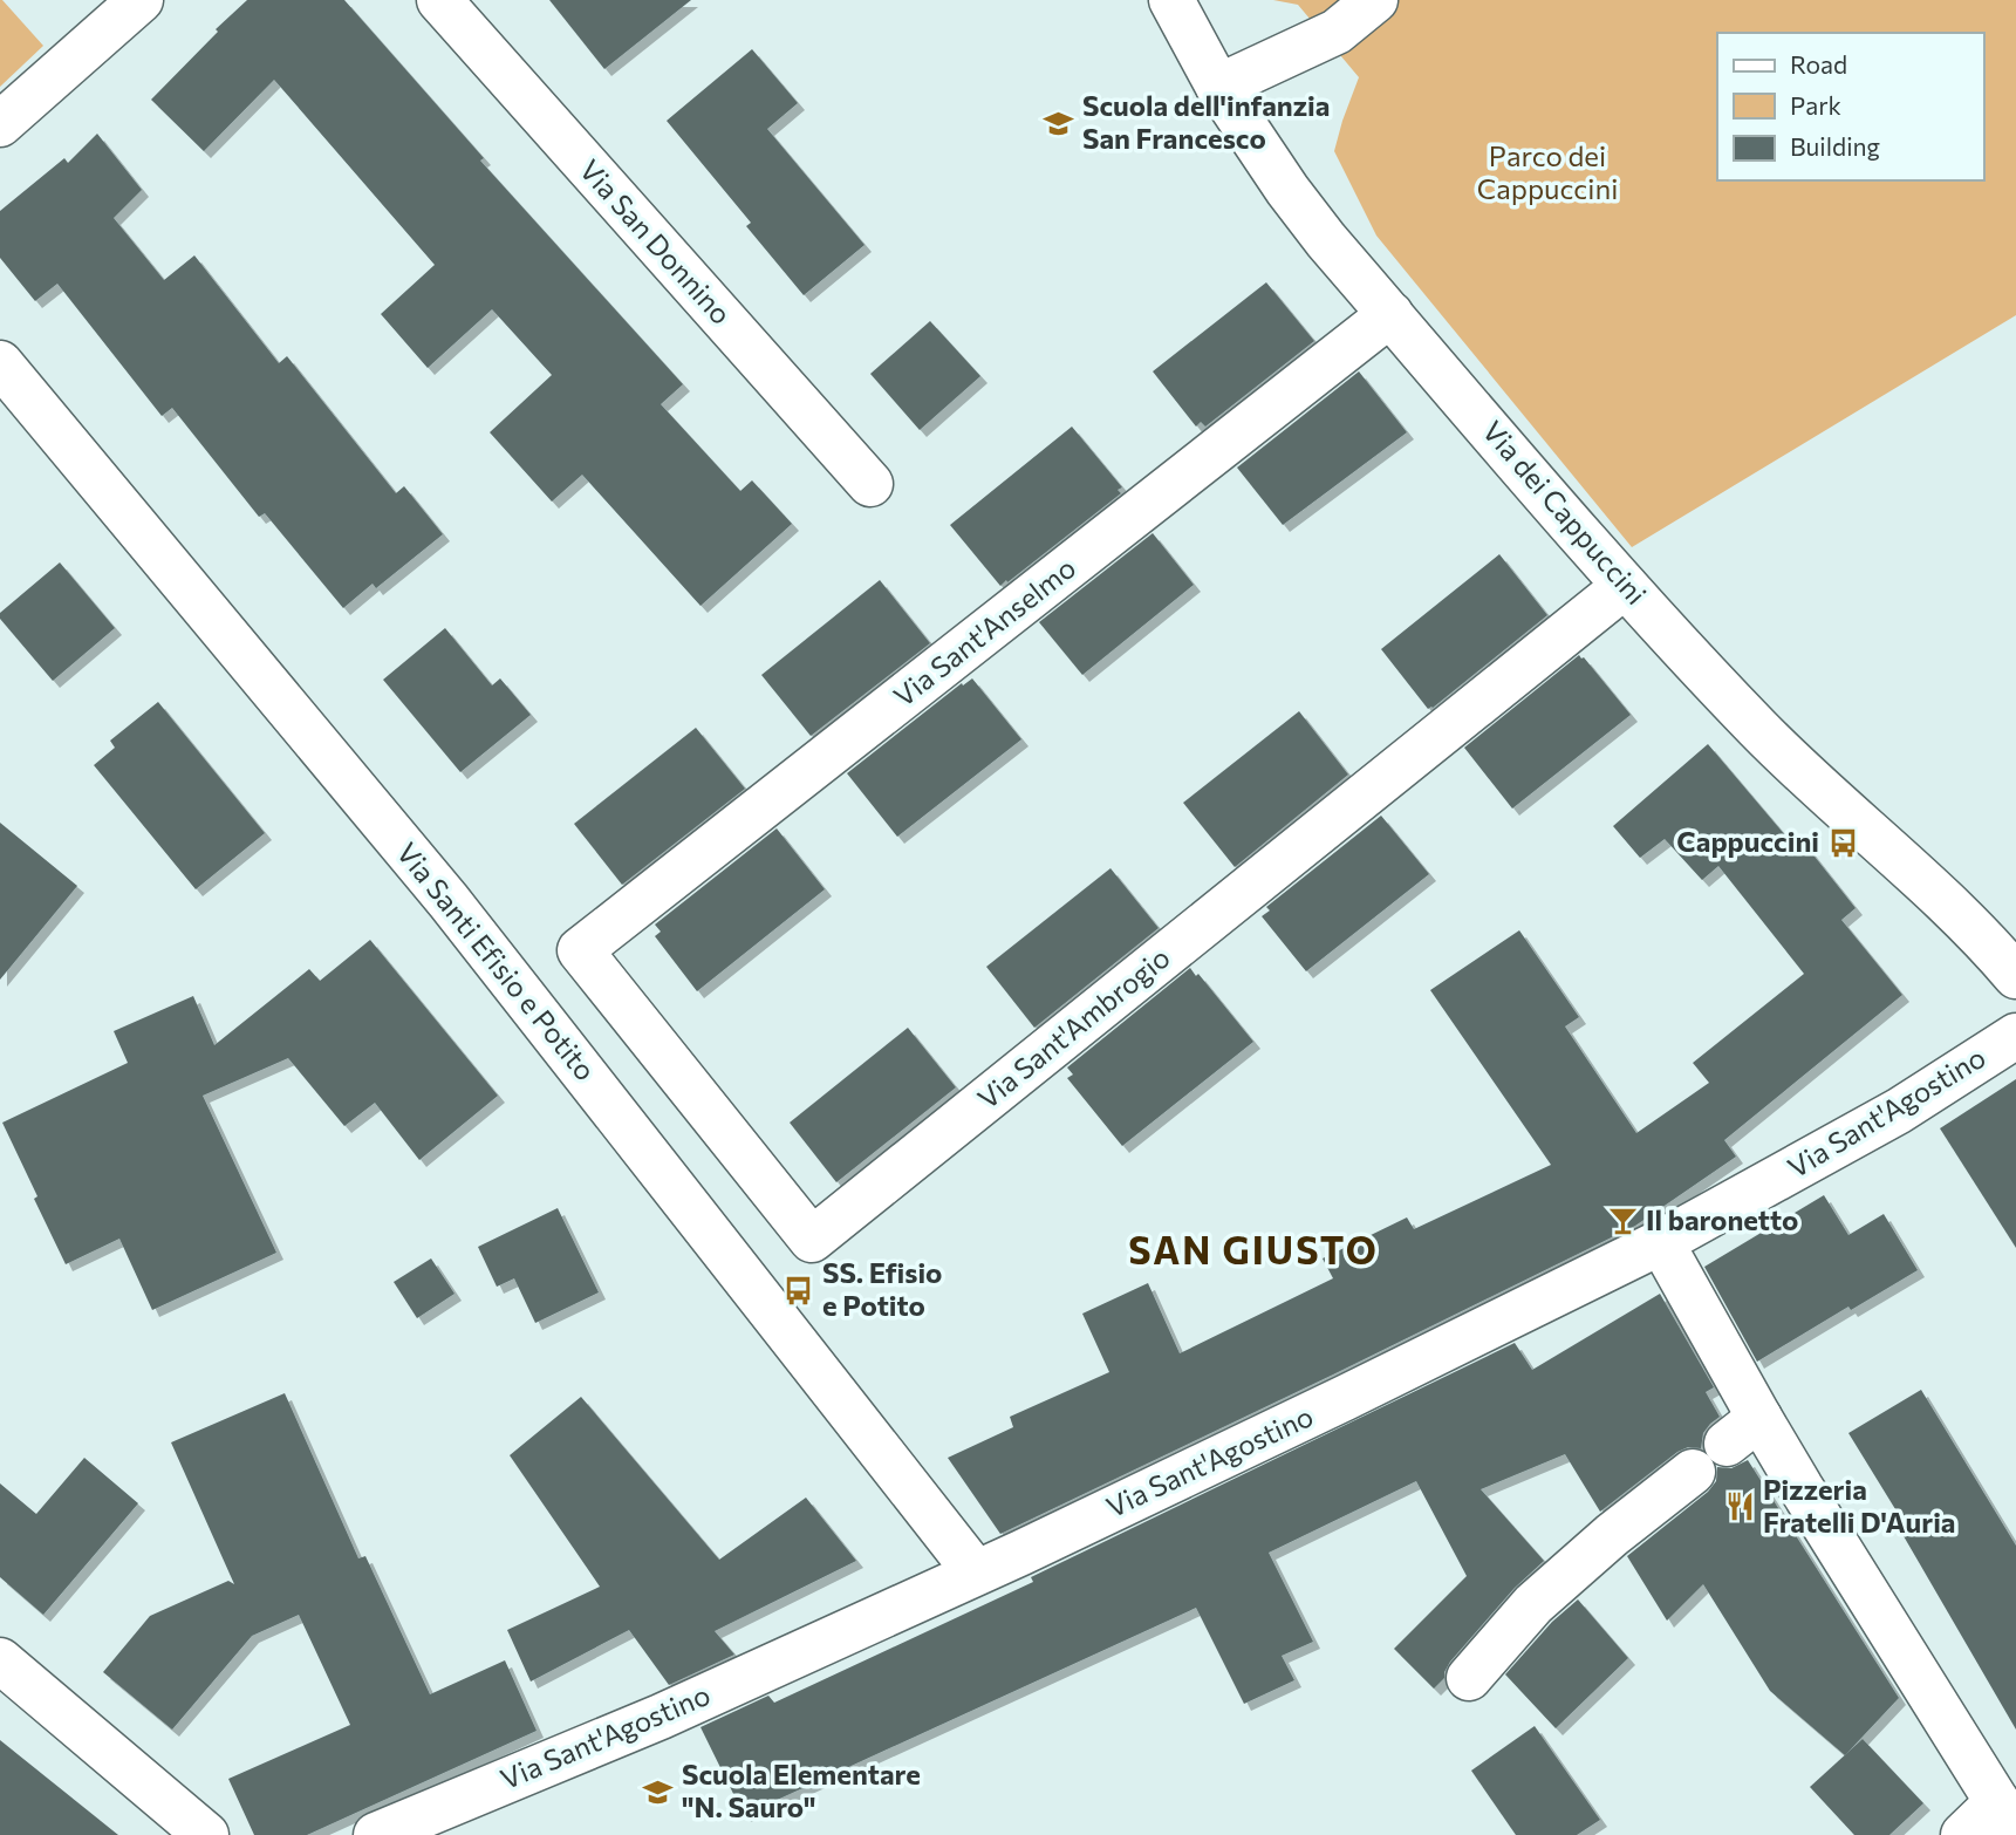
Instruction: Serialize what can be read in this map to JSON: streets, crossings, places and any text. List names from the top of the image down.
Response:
{
  "streets": {
    "street": [
      "Via San Donnino",
      "Via dei Cappuccini",
      "Via Sant'Anselmo",
      "Via Santi Efisio e Potito",
      "Via Sant'Ambrogio",
      "Via Sant'Agostino"
    ]
  },
  "crossings": [
    ["Via dei Cappuccini", "Via Sant'Anselmo"],
    ["Via dei Cappuccini", "Via Sant'Ambrogio"],
    ["Via Sant'Anselmo", "Via Sant'Ambrogio"],
    ["Via Santi Efisio e Potito", "Via Sant'Agostino"]
  ],
  "districts": ["SAN GIUSTO"],
  "parks": ["Parco dei Cappuccini"],
  "places": {
    "school or university": ["Scuola dell'infanzia San Francesco", "Scuola Elementare \"N. Sauro\""],
    "bus stop": ["Cappuccini", "SS. Efisio e Potito"],
    "bar": ["Il baronetto"],
    "restaurant": ["Pizzeria Fratelli D'Auria"]
  },
  "legend": ["Road", "Park", "Building"]
}
